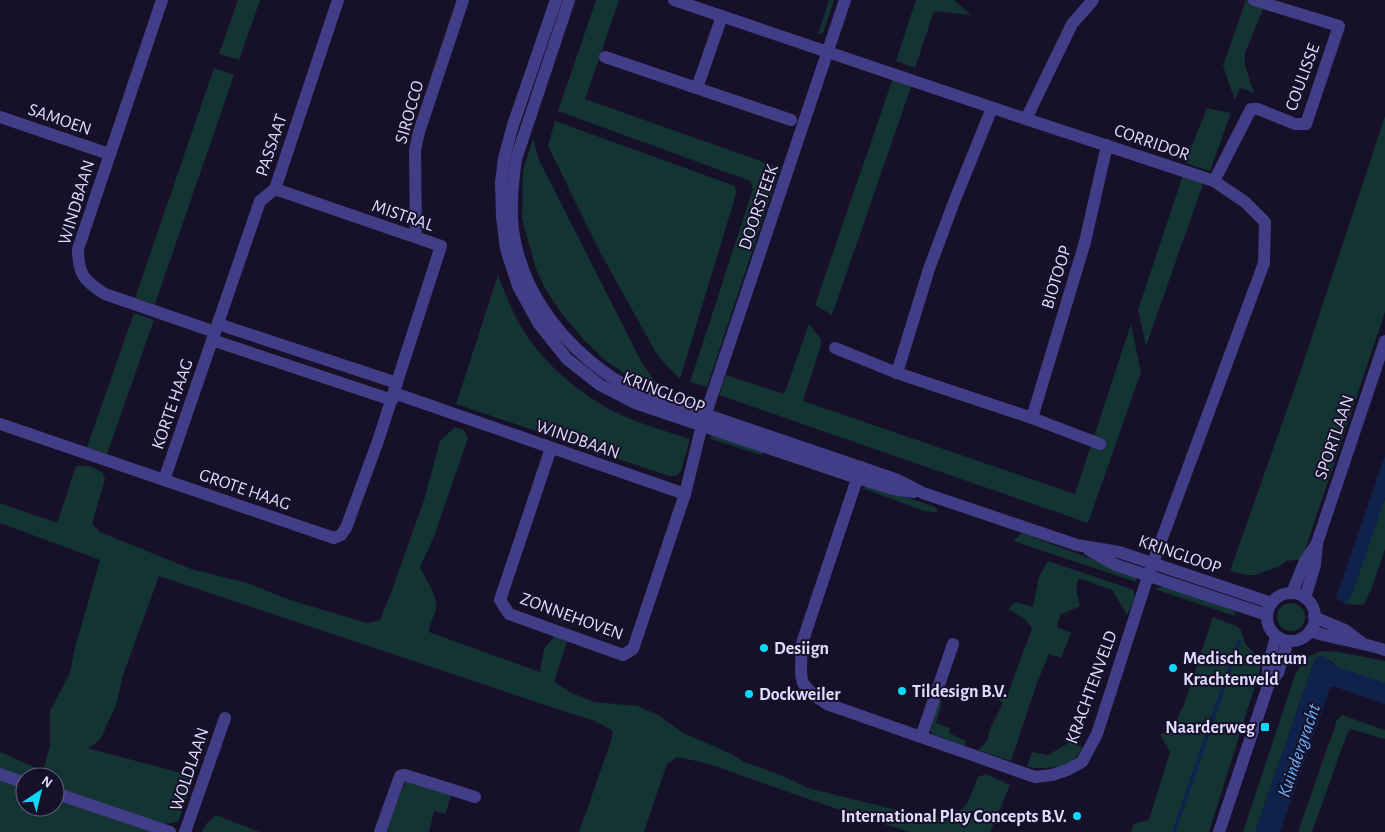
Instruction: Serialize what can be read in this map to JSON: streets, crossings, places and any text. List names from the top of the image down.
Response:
{
  "streets": {
    "street": [
      "COULISSE",
      "SIROCCO",
      "SAMOEN",
      "CORRIDOR",
      "PASSAAT",
      "WINDBAAN",
      "DOORSTEEK",
      "MISTRAL",
      "BIOTOOP",
      "KRINGLOOP",
      "KORTE HAAG",
      "SPORTLAAN",
      "GROTE HAAG",
      "ZONNEHOVEN",
      "KRACHTENVELD",
      "WOLDLAAN"
    ]
  },
  "crossings": [
    ["COULISSE", "CORRIDOR"],
    ["SIROCCO", "MISTRAL"],
    ["SAMOEN", "WINDBAAN"],
    ["CORRIDOR", "DOORSTEEK"],
    ["CORRIDOR", "BIOTOOP"],
    ["CORRIDOR", "KRINGLOOP"],
    ["CORRIDOR", "KRACHTENVELD"],
    ["PASSAAT", "WINDBAAN"],
    ["PASSAAT", "MISTRAL"],
    ["PASSAAT", "KORTE HAAG"],
    ["WINDBAAN", "MISTRAL"],
    ["WINDBAAN", "KORTE HAAG"],
    ["WINDBAAN", "GROTE HAAG"],
    ["WINDBAAN", "ZONNEHOVEN"],
    ["DOORSTEEK", "KRINGLOOP"],
    ["MISTRAL", "GROTE HAAG"],
    ["KRINGLOOP", "SPORTLAAN"],
    ["KRINGLOOP", "KRACHTENVELD"],
    ["KORTE HAAG", "GROTE HAAG"]
  ],
  "water": ["Kuindergracht"],
  "places": {
    "other": [
      "Desiign",
      "Medisch centrum Krachtenveld",
      "Tildesign B.V.",
      "Dockweiler",
      "International Play Concepts B.V."
    ],
    "transit": ["Naarderweg"]
  },
  "north": "top right"
}
